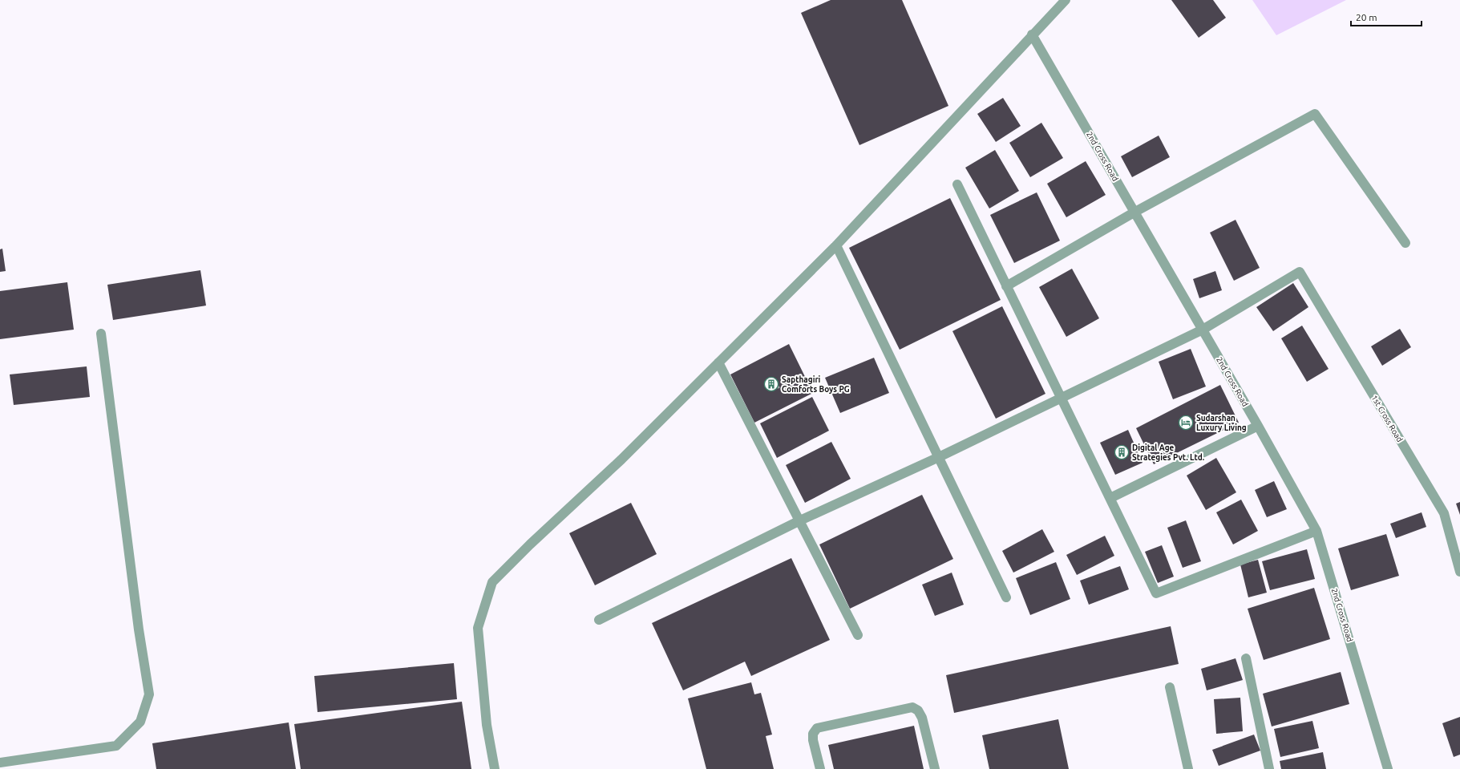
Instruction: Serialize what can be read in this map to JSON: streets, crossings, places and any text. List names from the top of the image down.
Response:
{
  "streets": {
    "street": ["2nd Cross Road", "1st Cross Road"]
  },
  "crossings": [
    ["2nd Cross Road", "1st Cross Road"]
  ],
  "places": {
    "building": ["Sapthagiri Comforts Boys PG", "Digital Age Strategies Pvt. Ltd."],
    "hotel": ["Sudarshan Luxury Living"]
  },
  "scale_bar": "20 m"
}
